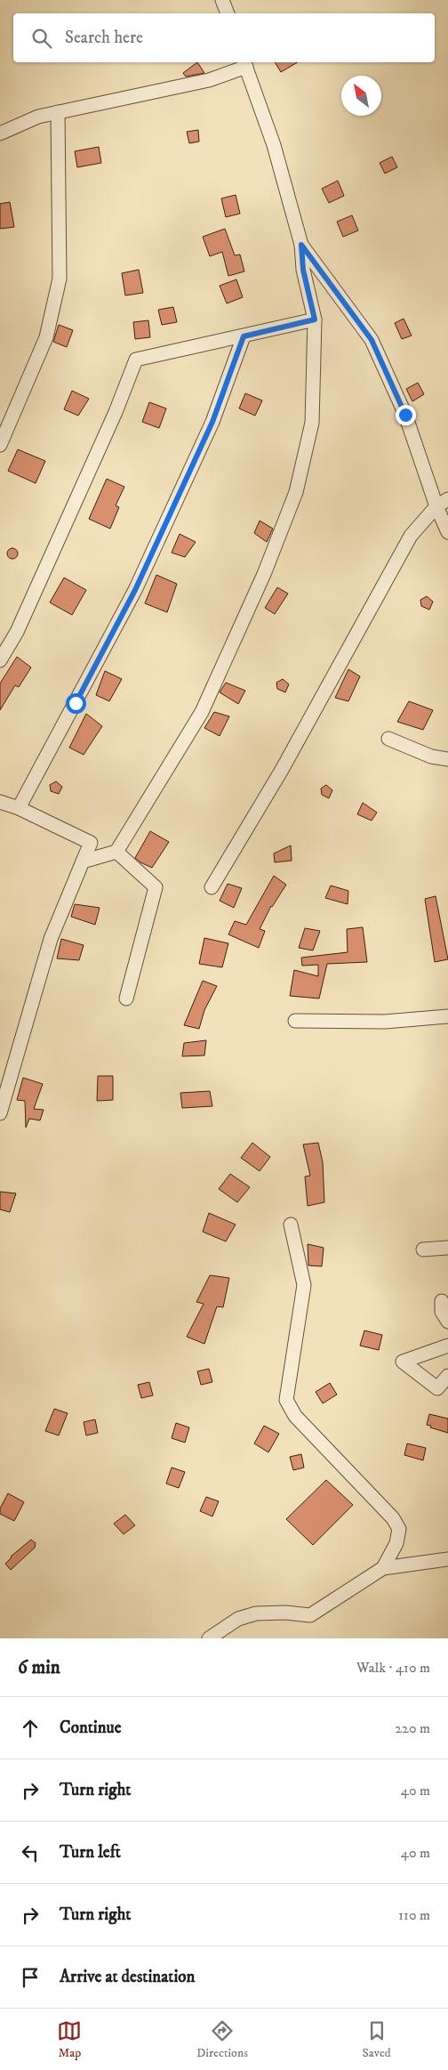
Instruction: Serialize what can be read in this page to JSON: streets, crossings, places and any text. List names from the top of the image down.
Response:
{
  "north": "top left",
  "page": {
    "search": "Search here",
    "heading": ["6 min", "Walk · 410 m"],
    "list": [
      ["Continue", "220 m"],
      ["Turn right", "40 m"],
      ["Turn left", "40 m"],
      ["Turn right", "110 m"],
      "Arrive at destination"
    ],
    "nav": ["Map", "Directions", "Saved"]
  }
}
